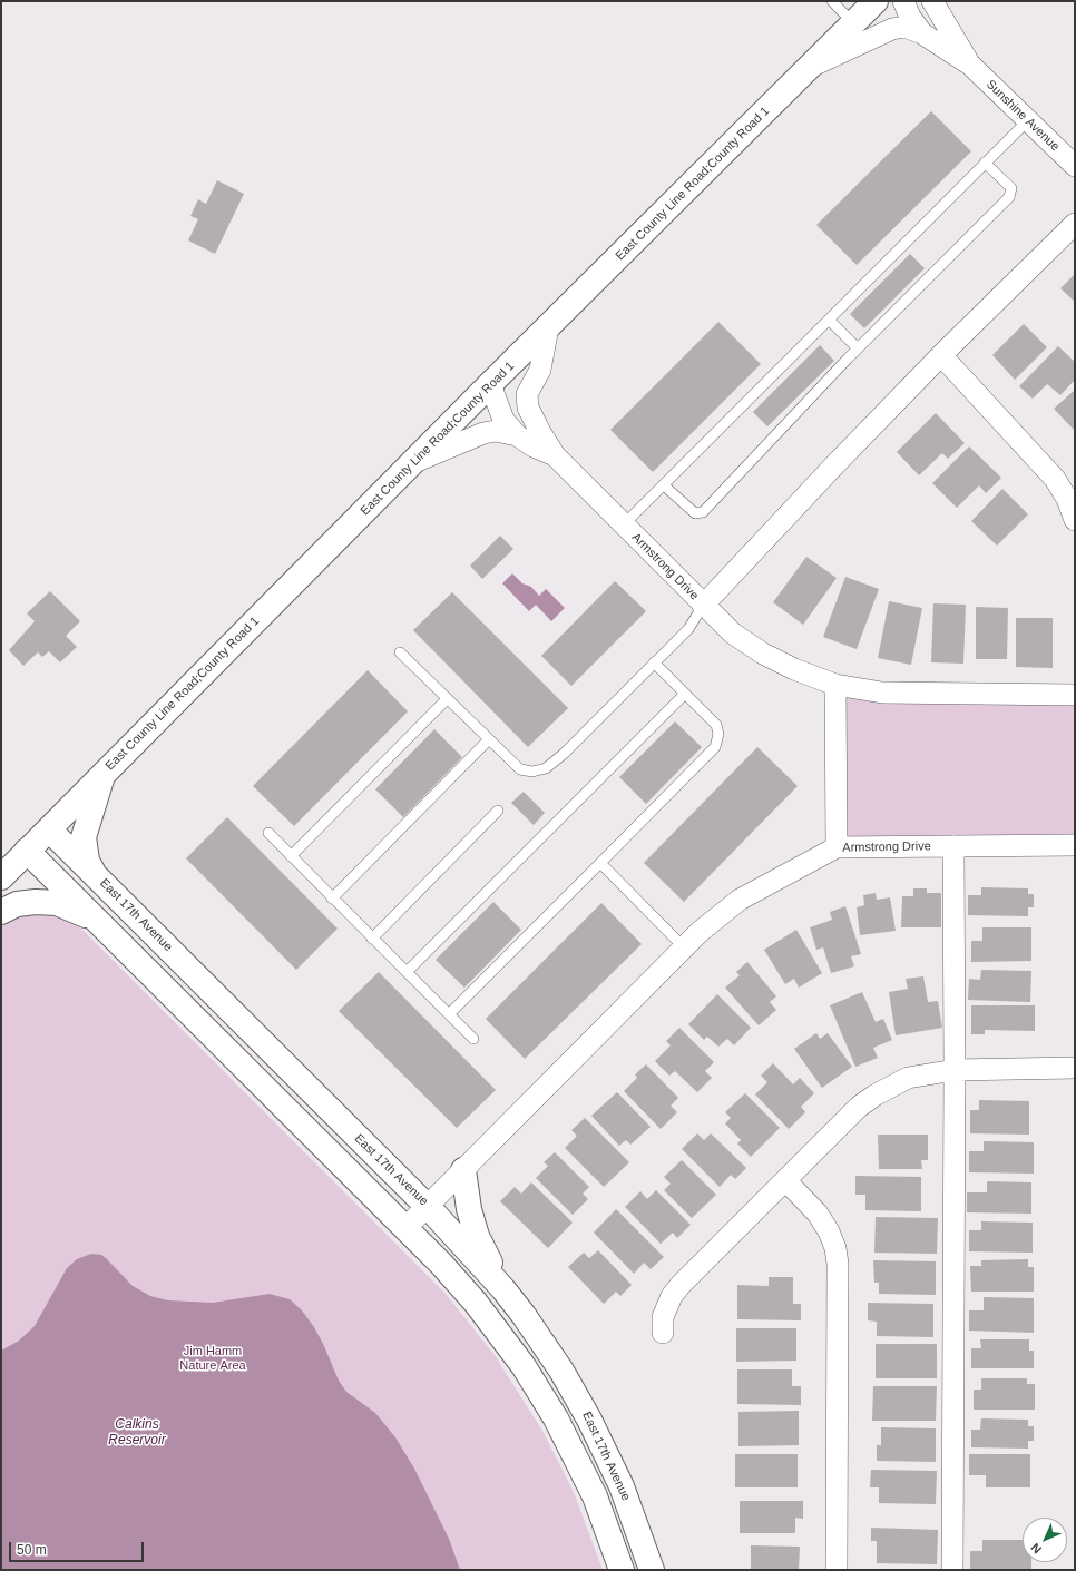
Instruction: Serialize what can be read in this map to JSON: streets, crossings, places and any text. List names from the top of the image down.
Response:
{
  "streets": {
    "main road": ["East County Line Road;County Road 1", "East 17th Avenue"],
    "street": ["Sunshine Avenue", "Armstrong Drive"]
  },
  "crossings": [
    ["Sunshine Avenue", "East County Line Road;County Road 1"],
    ["East County Line Road;County Road 1", "Armstrong Drive"],
    ["East County Line Road;County Road 1", "East 17th Avenue"]
  ],
  "water": ["Calkins Reservoir"],
  "parks": ["Jim Hamm Nature Area"],
  "scale_bar": "50 m",
  "north": "bottom left"
}
